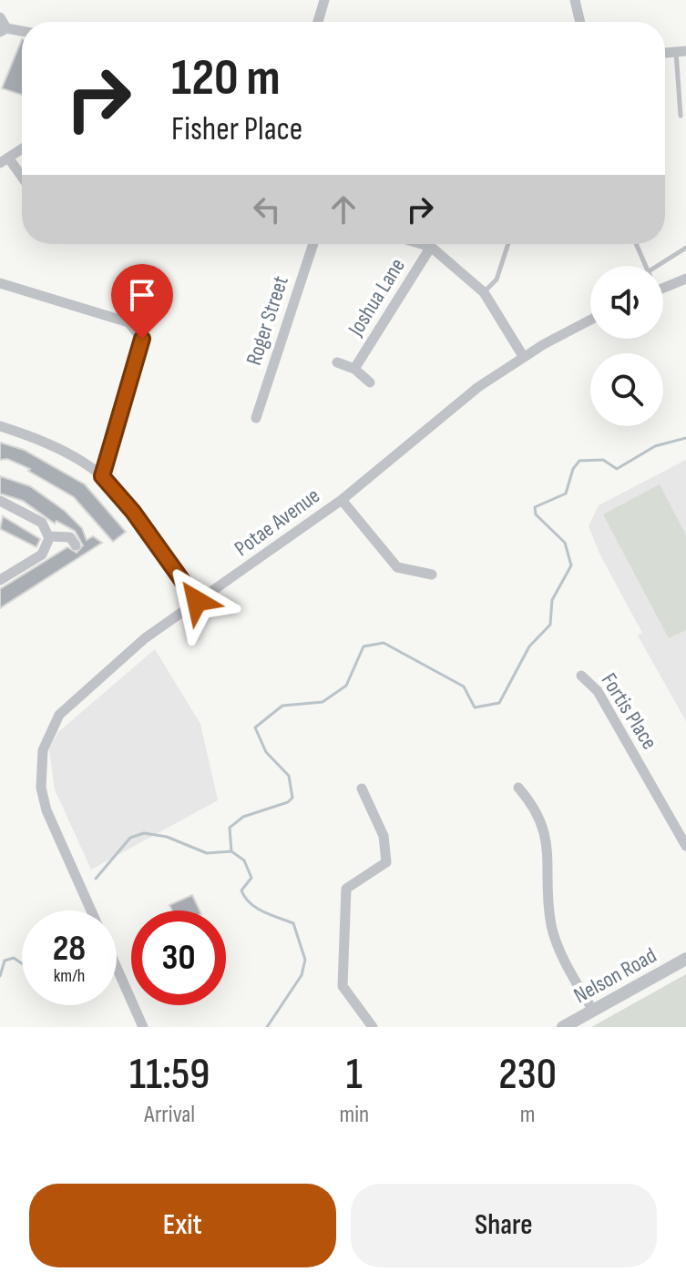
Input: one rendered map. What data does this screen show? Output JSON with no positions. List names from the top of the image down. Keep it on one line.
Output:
{"streets":{"street":["Joshua Lane","Roger Street","Potae Avenue","Fortis Place","Nelson Road"]},"page":{"turn":["120 m","Fisher Place"],"speed":"28 km/h","limit":"30","eta":["11:59","Arrival","1","min","230","m"],"buttons":["Exit","Share"]}}
